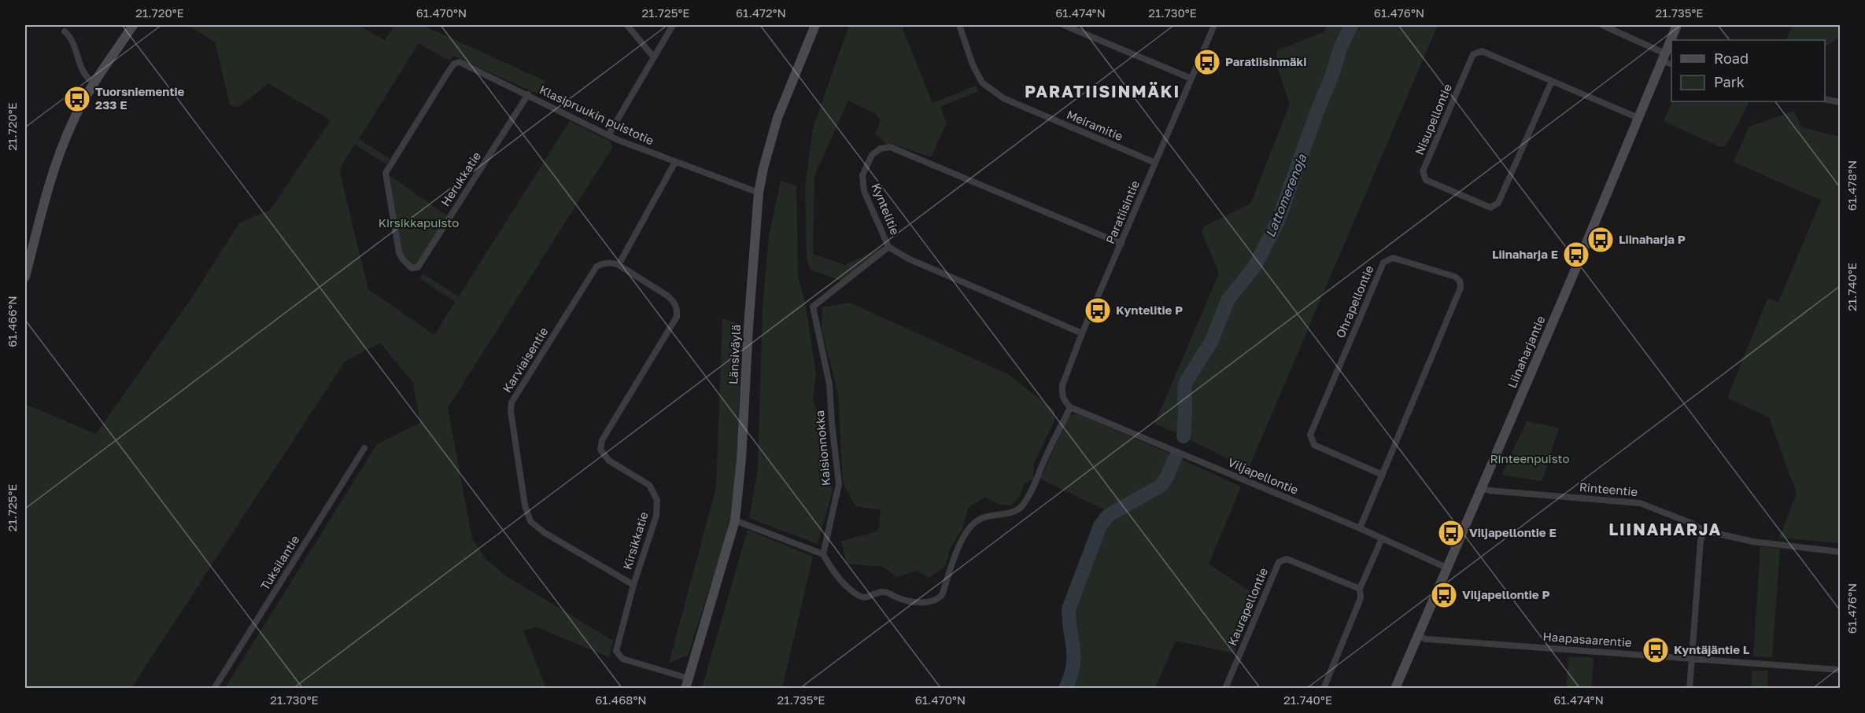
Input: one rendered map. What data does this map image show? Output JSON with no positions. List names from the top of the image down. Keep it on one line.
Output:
{"streets":{"main road":["Liinaharjantie","Länsiväylä"],"street":["Klasipruukin puistotie","Nisupellontie","Meiramitie","Herukkatie","Kyntelitie","Paratiisintie","Ohrapellontie","Karviaisentie","Kaisionnokka","Viljapellontie","Rinteentie","Kirsikkatie","Tuksilantie","Kaurapellontie","Haapasaarentie"]},"crossings":[["Klasipruukin puistotie","Herukkatie"],["Klasipruukin puistotie","Länsiväylä"],["Nisupellontie","Liinaharjantie"],["Meiramitie","Paratiisintie"],["Kyntelitie","Paratiisintie"],["Kyntelitie","Kaisionnokka"],["Paratiisintie","Viljapellontie"],["Ohrapellontie","Viljapellontie"],["Liinaharjantie","Viljapellontie"],["Liinaharjantie","Rinteentie"],["Liinaharjantie","Haapasaarentie"],["Länsiväylä","Kirsikkatie"],["Karviaisentie","Kirsikkatie"]],"districts":["PARATIISINMÄKI","LIINAHARJA"],"water":["Lattomerenoja"],"parks":["Kirsikkapuisto","Rinteenpuisto"],"places":{"bus stop":["Paratiisinmäki","Tuorsniementie 233 E","Liinaharja P","Liinaharja E","Kyntelitie P","Viljapellontie E","Viljapellontie P","Kyntäjäntie L"]},"legend":["Road","Park"],"coordinates":["21.720°E","61.470°N","21.725°E","61.472°N","61.474°N","21.730°E","61.476°N","21.735°E","61.478°N","21.740°E","61.466°N","61.468°N"]}
